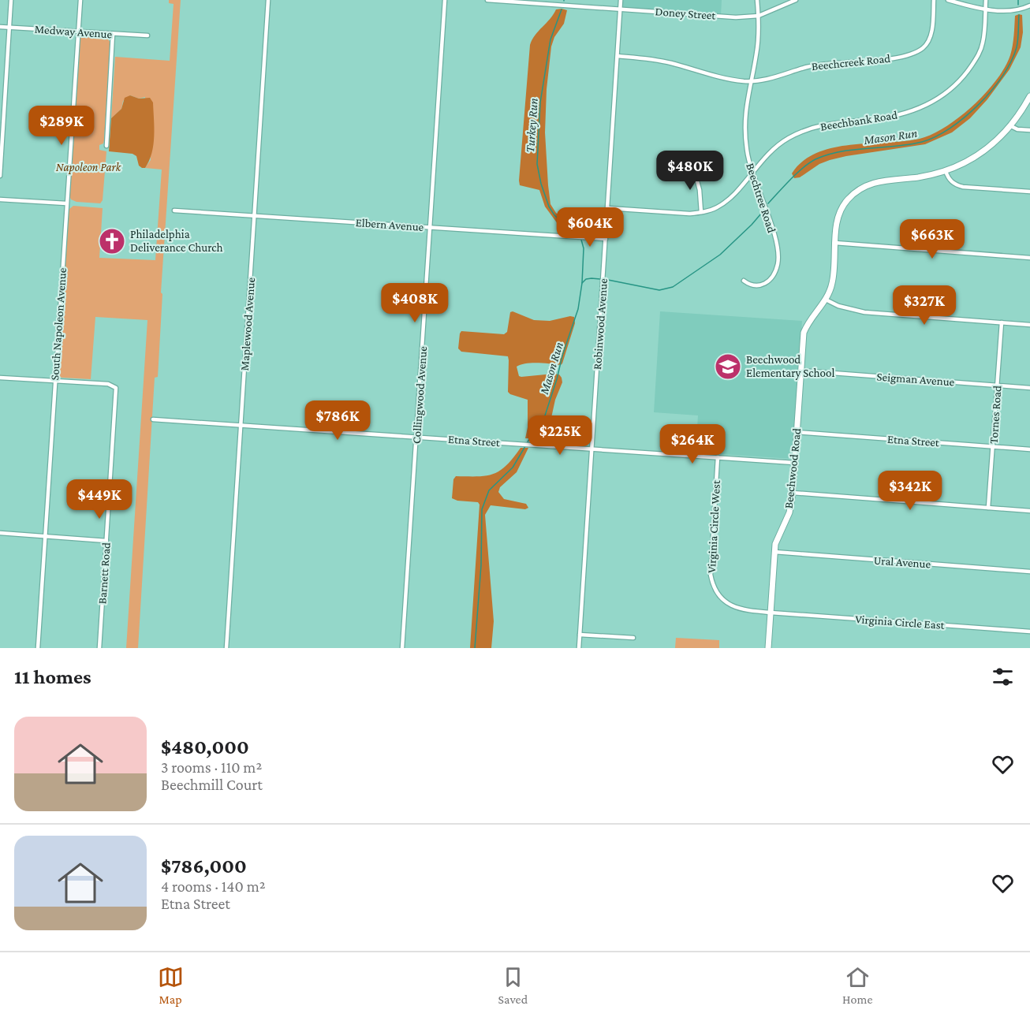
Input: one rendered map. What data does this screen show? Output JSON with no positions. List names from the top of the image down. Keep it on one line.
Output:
{"streets":{"street":["Doney Street","Medway Avenue","Beechcreek Road","Beechbank Road","Beechtree Road","Elbern Avenue","South Napoleon Avenue","Maplewood Avenue","Robinwood Avenue","Seigman Avenue","Collingwood Avenue","Tornes Road","Etna Street","Beechwood Road","Virginia Circle West","Ural Avenue","Barnett Road","Virginia Circle East"]},"crossings":[["Doney Street","Beechtree Road"],["Doney Street","Robinwood Avenue"],["Medway Avenue","South Napoleon Avenue"],["Beechcreek Road","Beechtree Road"],["Beechcreek Road","Robinwood Avenue"],["Beechbank Road","Beechtree Road"],["Beechbank Road","Robinwood Avenue"],["Elbern Avenue","Maplewood Avenue"],["Elbern Avenue","Robinwood Avenue"],["Elbern Avenue","Collingwood Avenue"],["South Napoleon Avenue","Barnett Road"],["Maplewood Avenue","Etna Street"],["Robinwood Avenue","Etna Street"],["Seigman Avenue","Tornes Road"],["Seigman Avenue","Beechwood Road"],["Collingwood Avenue","Etna Street"],["Tornes Road","Etna Street"],["Etna Street","Beechwood Road"],["Etna Street","Virginia Circle West"],["Beechwood Road","Virginia Circle West"],["Beechwood Road","Ural Avenue"],["Beechwood Road","Virginia Circle East"],["Virginia Circle West","Virginia Circle East"]],"water":["Turkey Run","Mason Run"],"parks":["Napoleon Park"],"places":{"church":["Philadelphia Deliverance Church"],"school or university":["Beechwood Elementary School"]},"page":{"price":["$289K","$480K","$604K","$663K","$408K","$327K","$786K","$225K","$264K","$342K","$449K"],"heading":"11 homes","list":[{"name":"$480,000","note":"3 rooms · 110 m² · Beechmill Court"},{"name":"$786,000","note":"4 rooms · 140 m² · Etna Street"}],"tabs":["Map","Saved","Home"]}}
